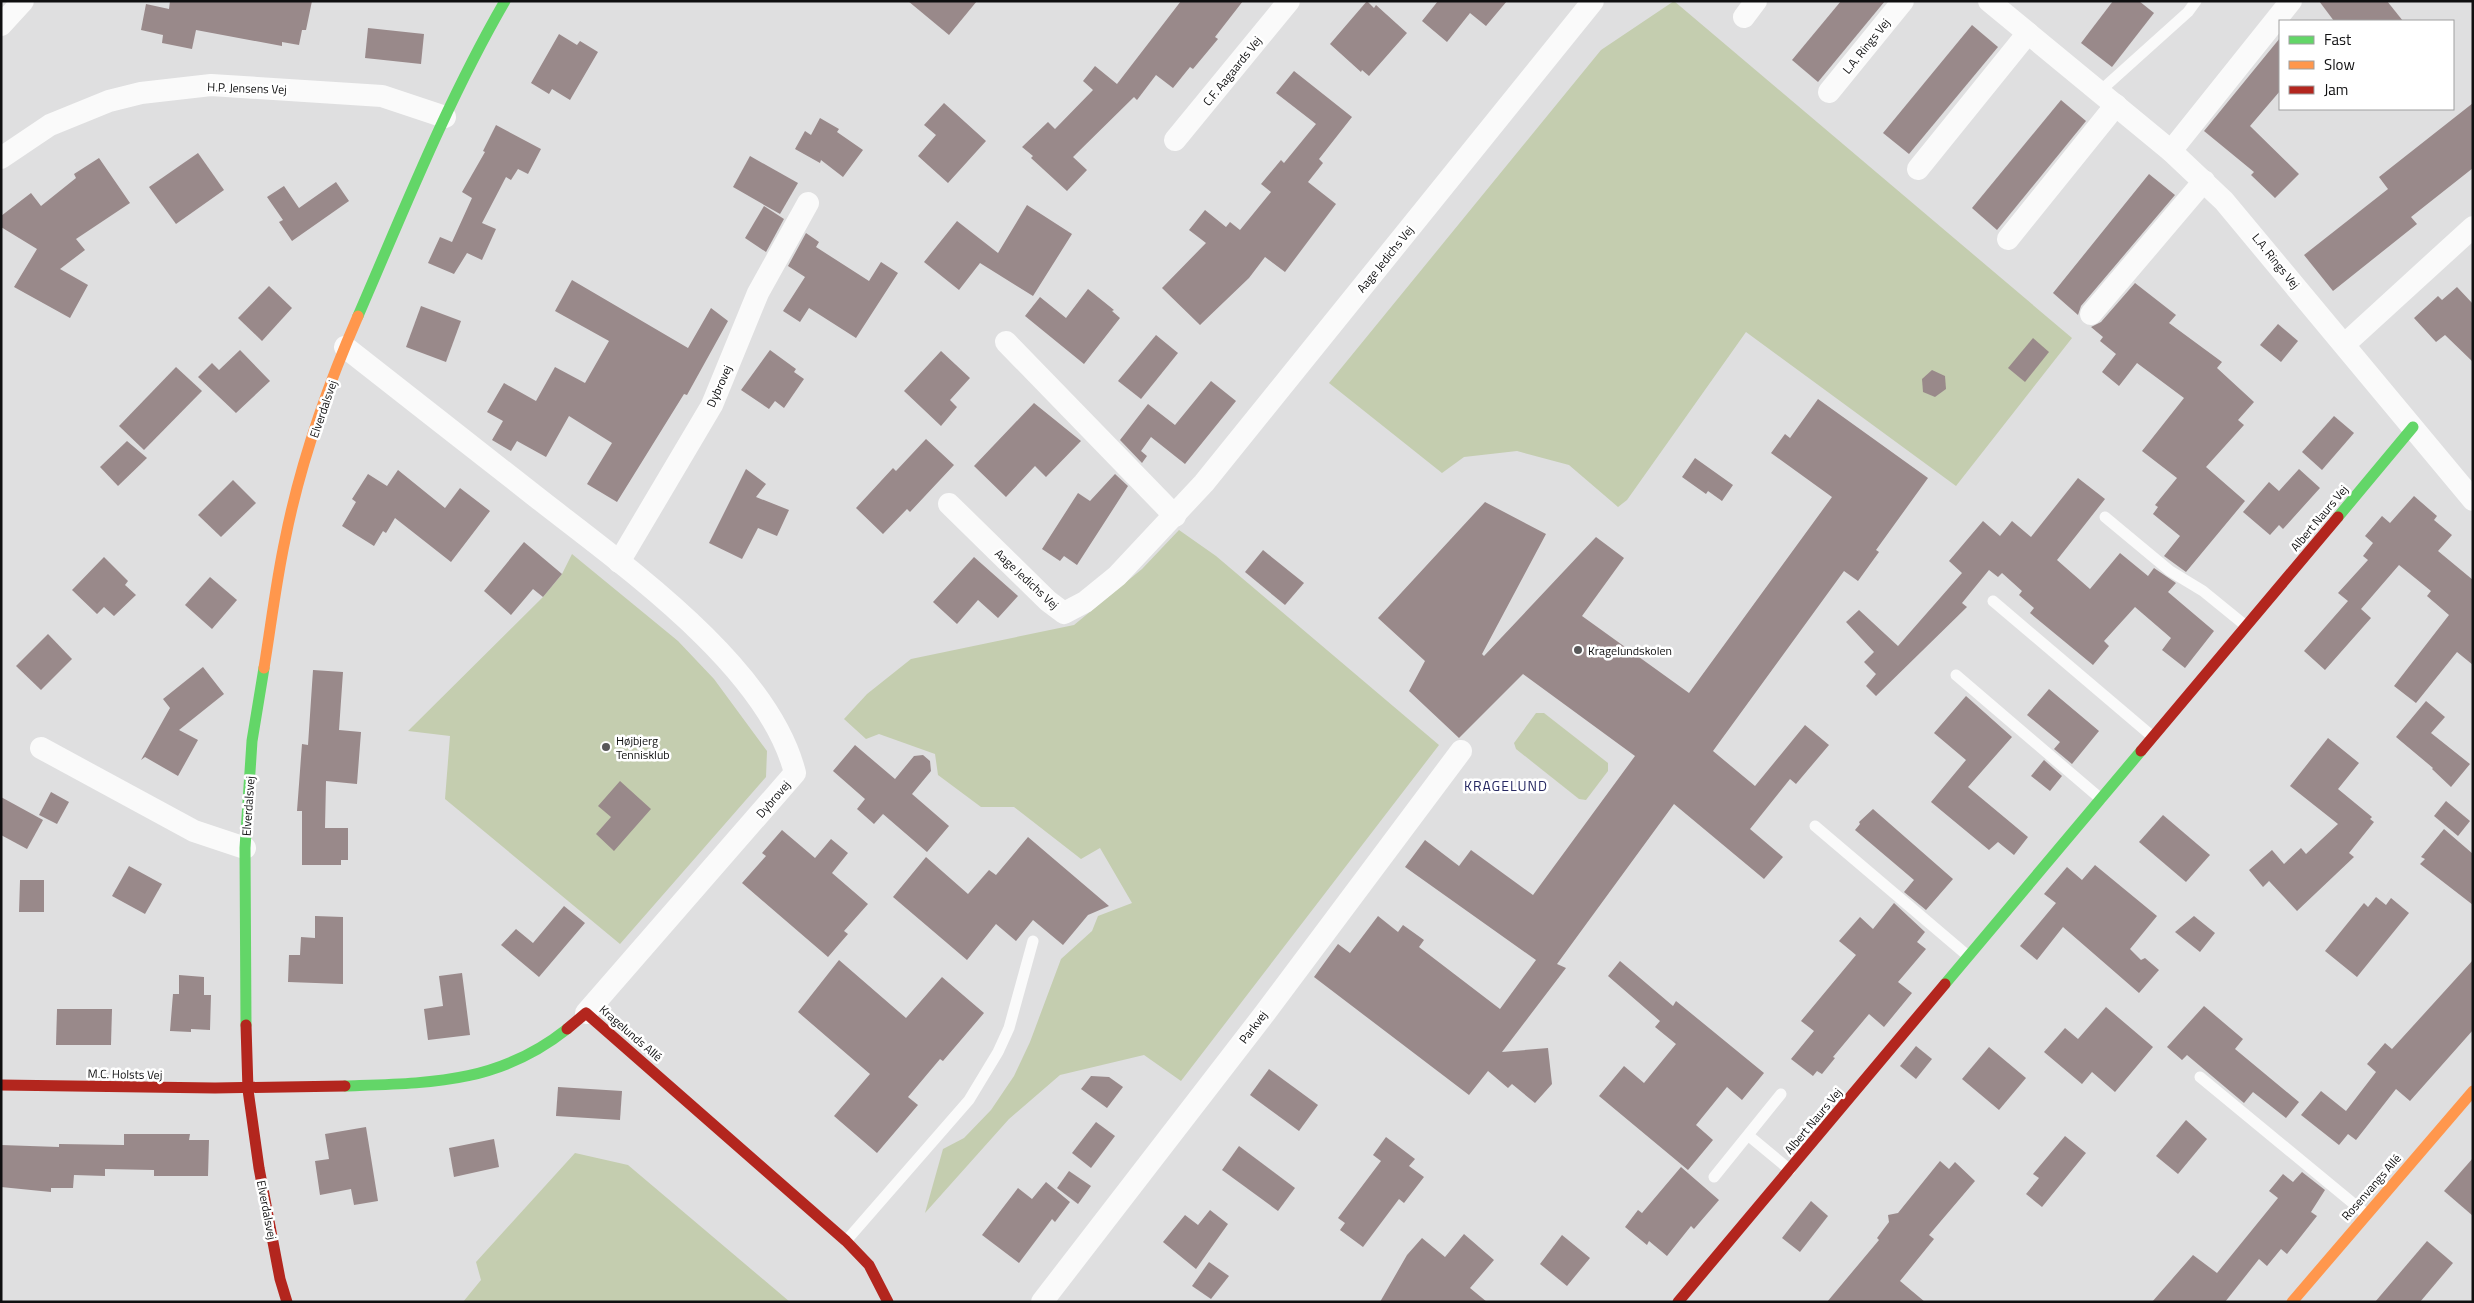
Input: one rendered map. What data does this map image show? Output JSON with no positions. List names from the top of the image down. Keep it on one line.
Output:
{"streets":{"street":["L.A. Rings Vej","C.F. Aagaards Vej","H.P. Jensens Vej","Aage Jedichs Vej","Dybrovej","Elverdalsvej","Albert Naurs Vej","Parkvej","Kragelunds Allé","M.C. Holsts Vej","Rosenvangs Allé"]},"crossings":[["L.A. Rings Vej","Albert Naurs Vej"],["H.P. Jensens Vej","Elverdalsvej"],["Dybrovej","Elverdalsvej"],["Dybrovej","Kragelunds Allé"],["Elverdalsvej","Kragelunds Allé"],["Elverdalsvej","M.C. Holsts Vej"],["Kragelunds Allé","M.C. Holsts Vej"]],"districts":["KRAGELUND"],"places":["Kragelundskolen","Højbjerg Tennisklub"],"legend":["Fast","Slow","Jam"]}
